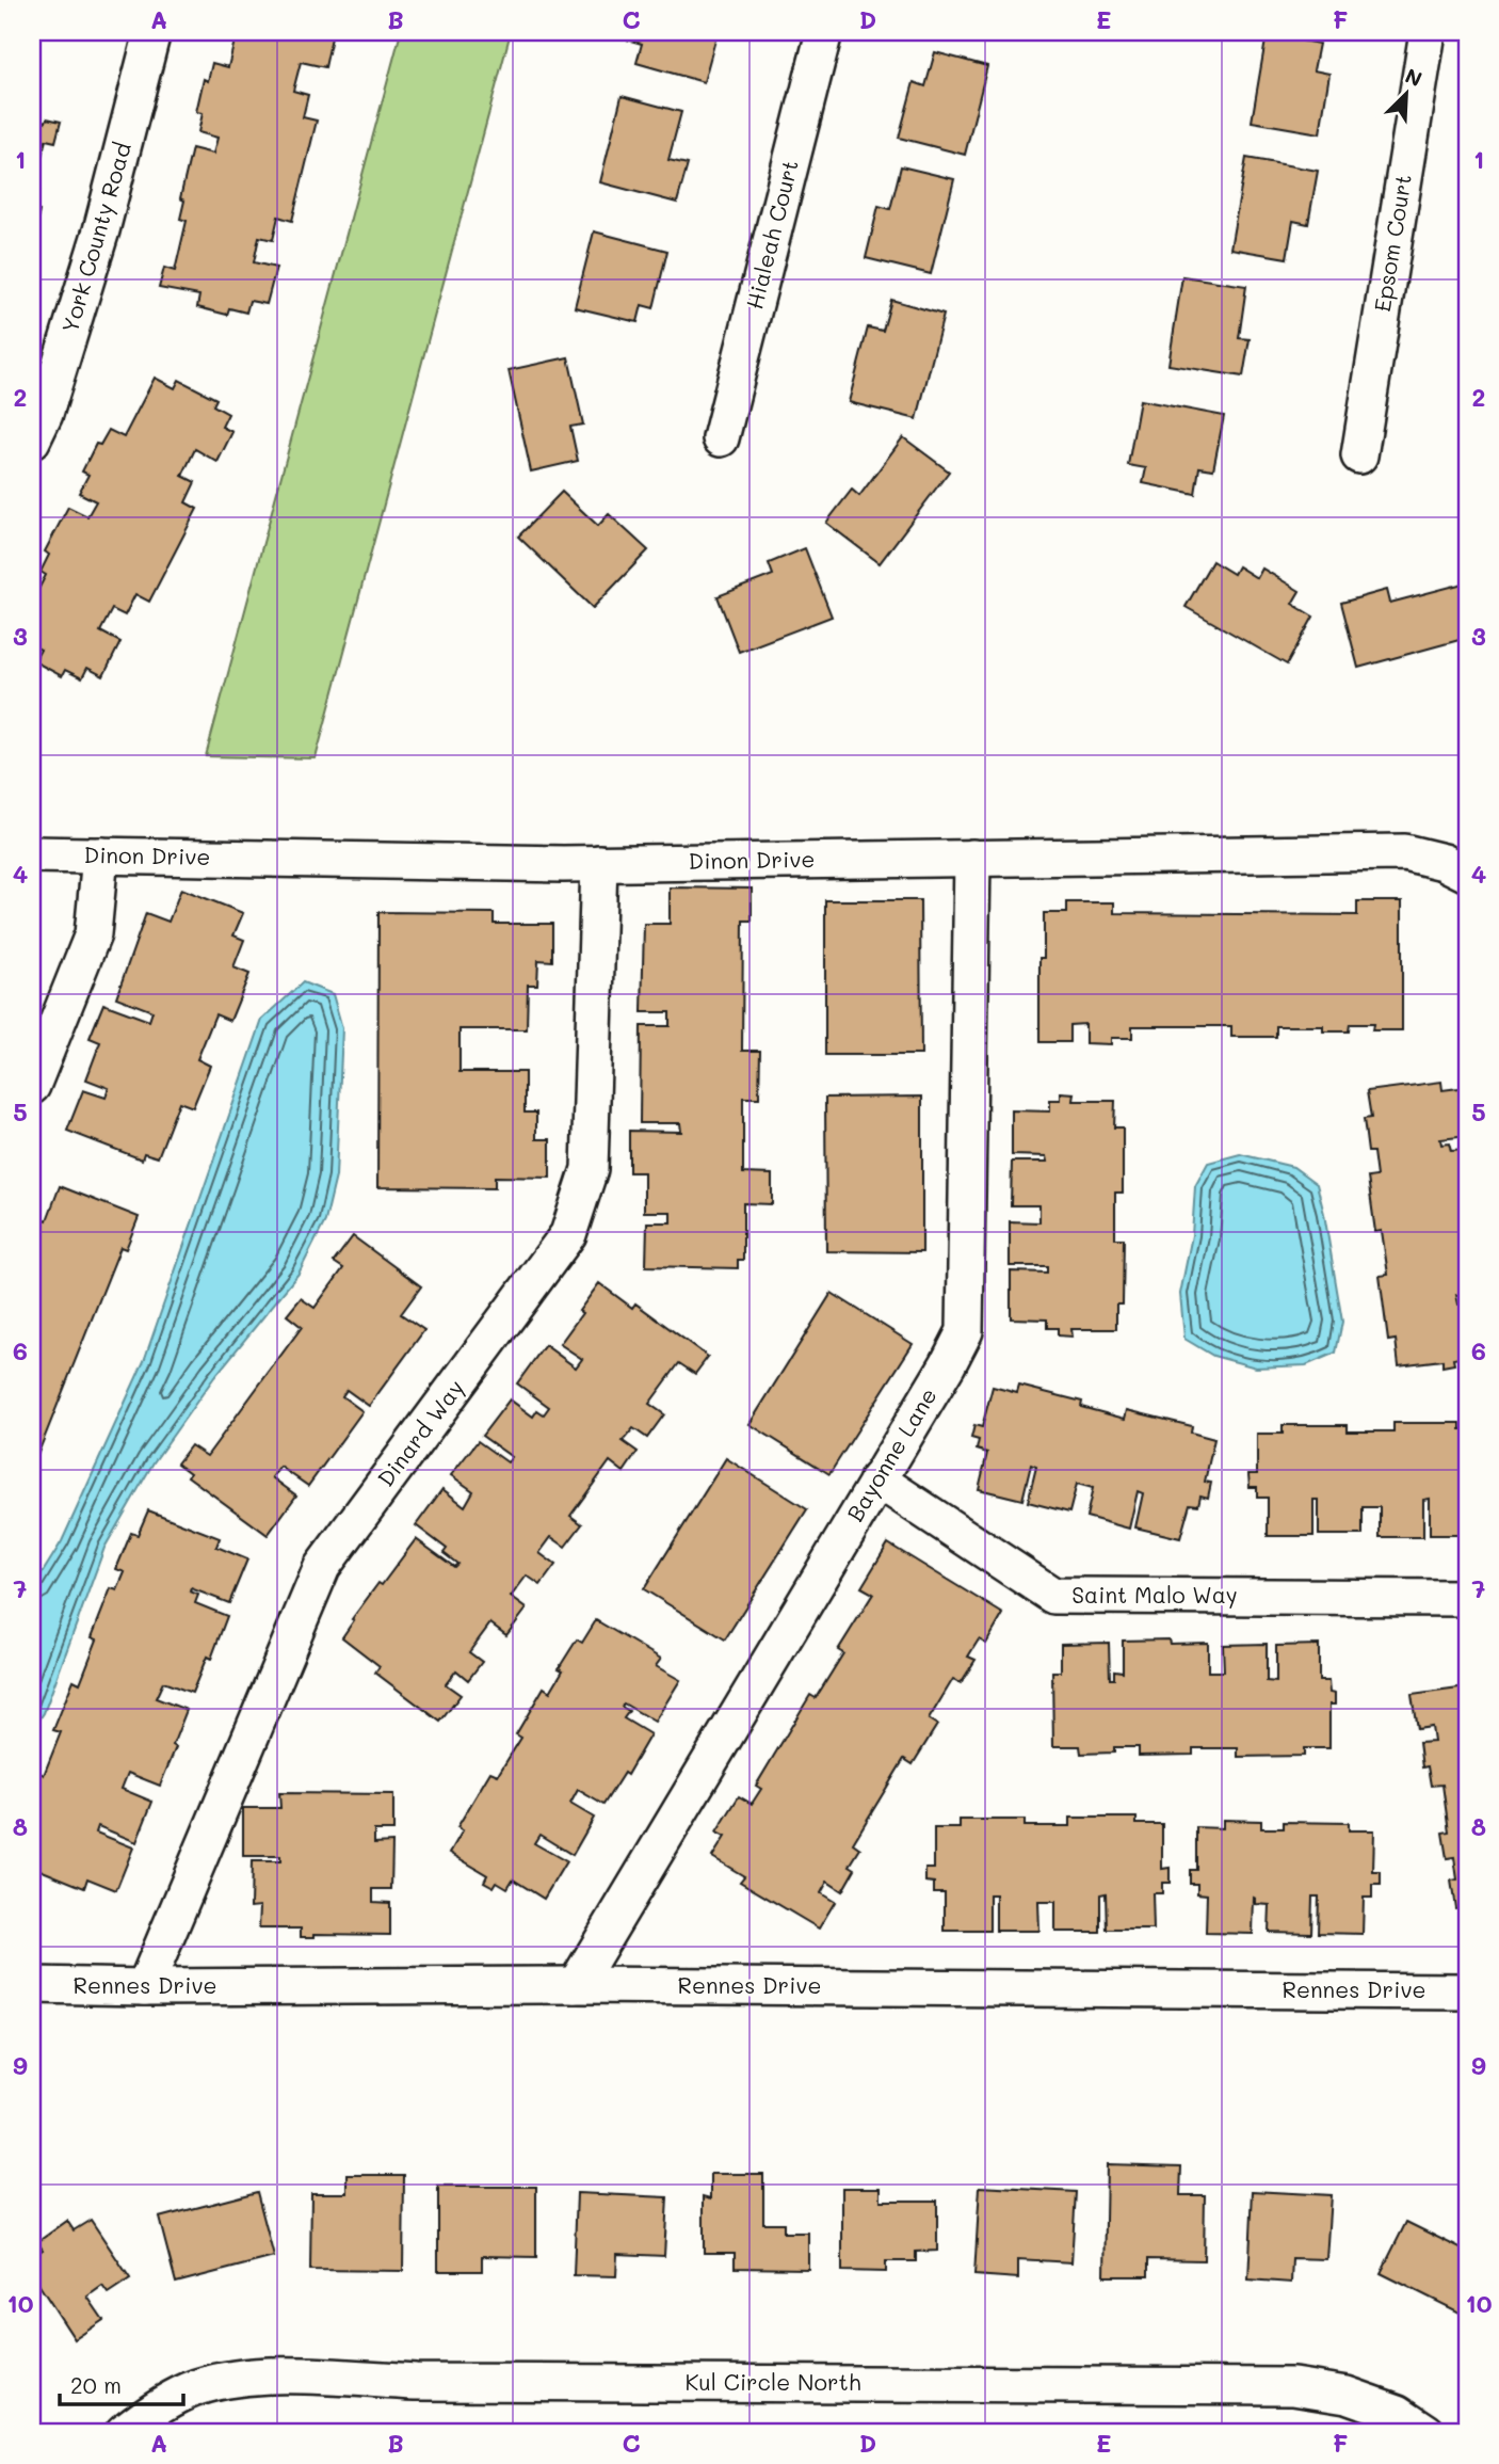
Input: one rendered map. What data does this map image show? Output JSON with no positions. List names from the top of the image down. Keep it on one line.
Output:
{"streets":{"street":["Hialeah Court","York County Road","Epsom Court","Dinon Drive","Dinard Way","Bayonne Lane","Saint Malo Way","Rennes Drive","Kul Circle North"]},"crossings":[["Dinon Drive","Dinard Way"],["Dinon Drive","Bayonne Lane"],["Dinard Way","Rennes Drive"],["Bayonne Lane","Saint Malo Way"],["Bayonne Lane","Rennes Drive"]],"scale_bar":"20 m","north":"top right","grid":{"columns":["A","B","C","D","E","F"],"rows":["1","2","3","4","5","6","7","8","9","10"]}}
